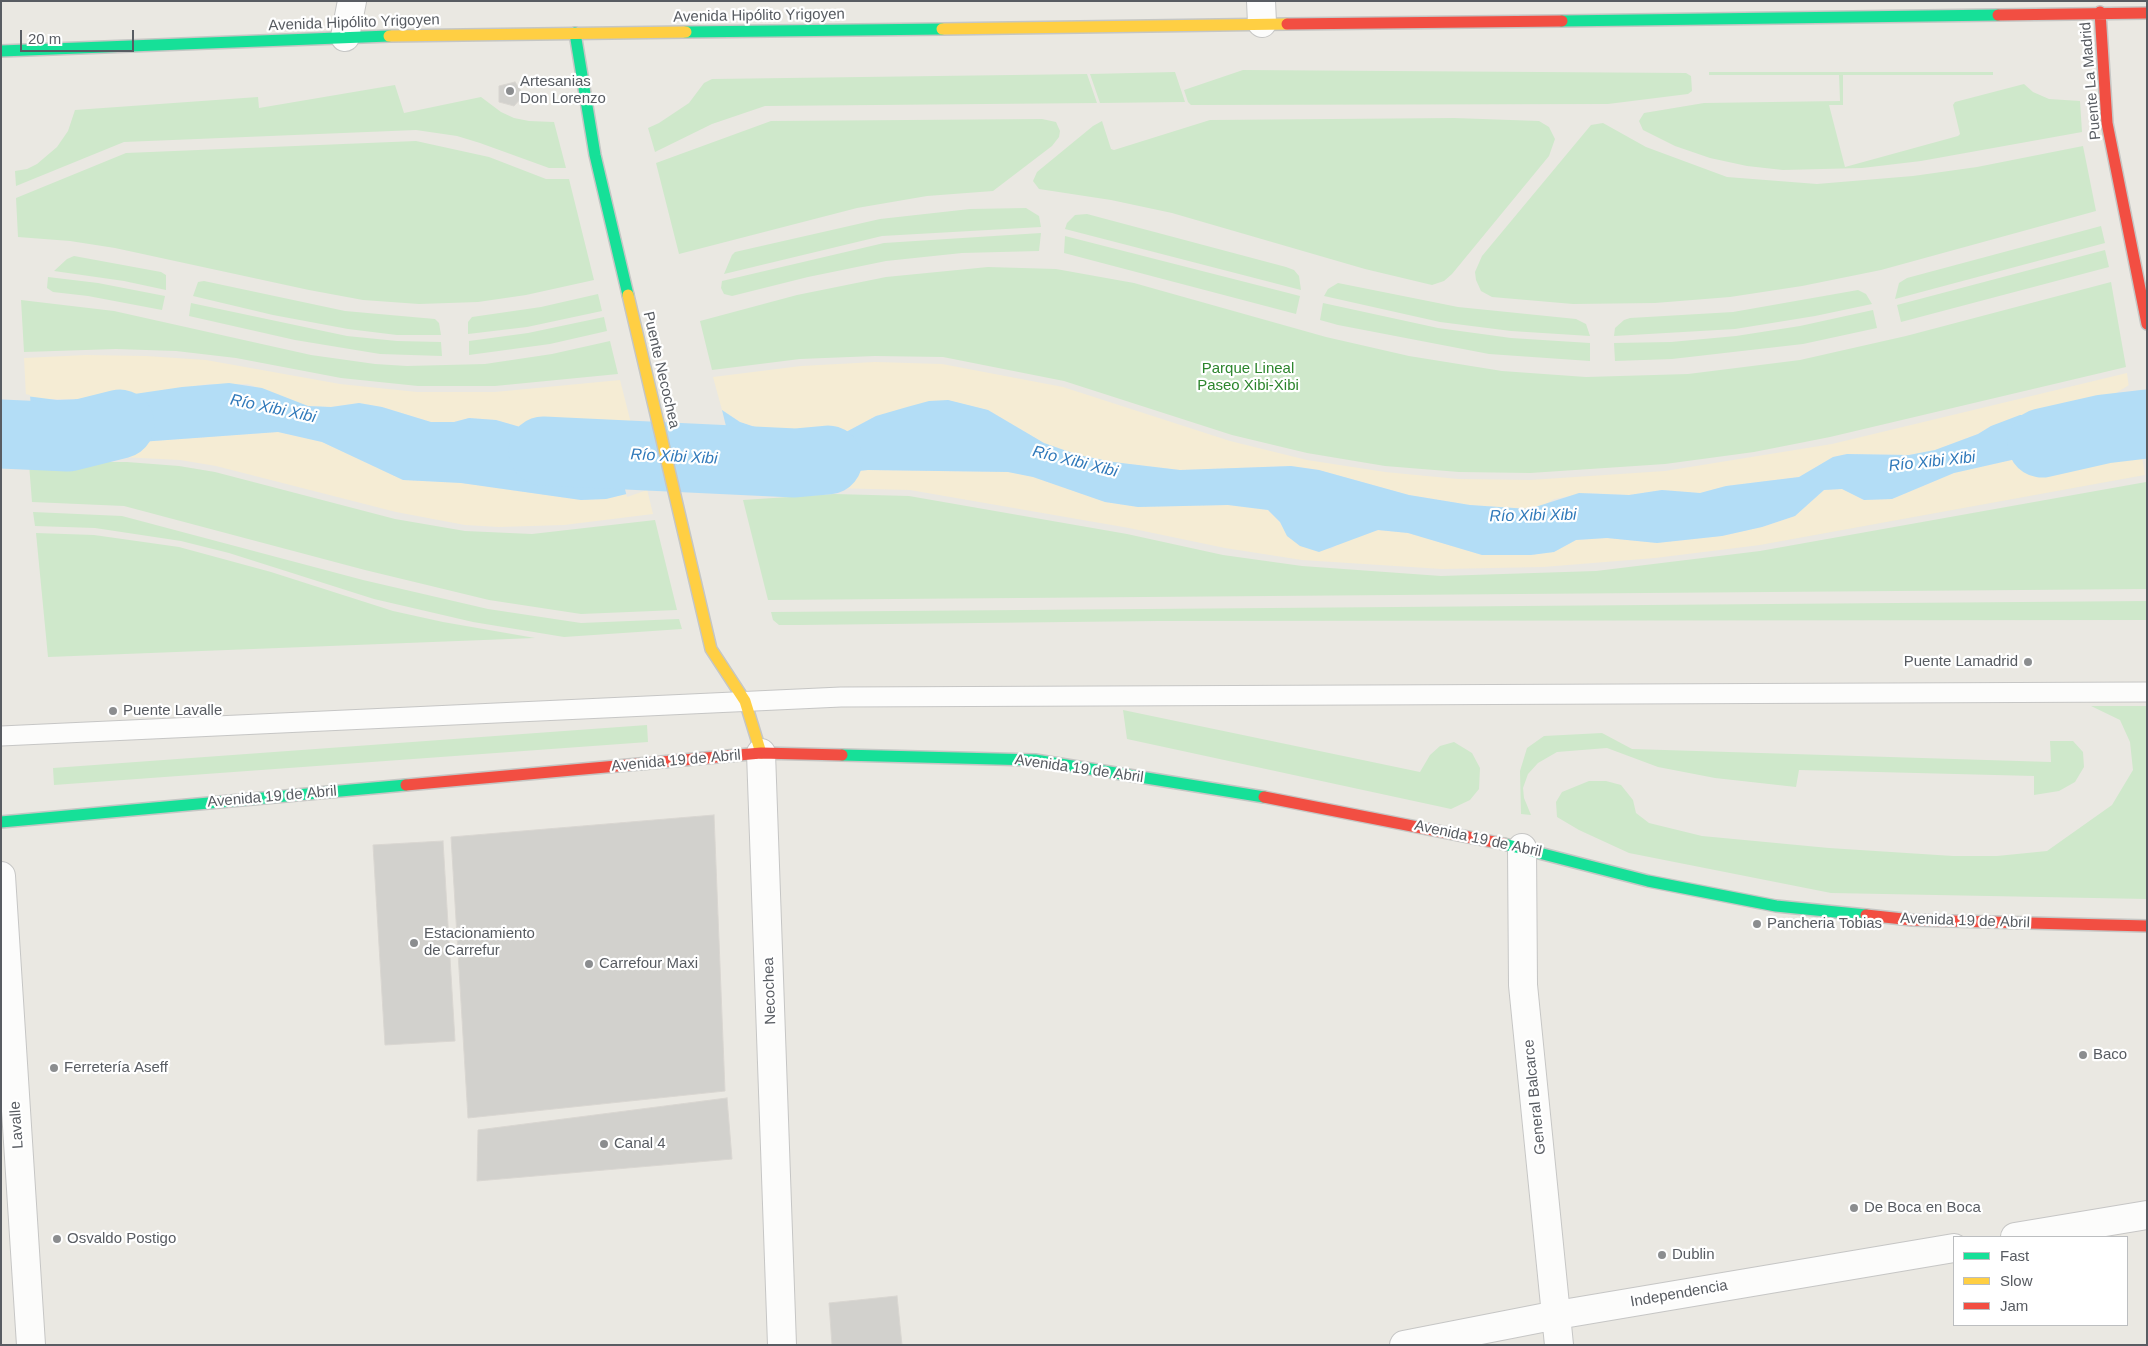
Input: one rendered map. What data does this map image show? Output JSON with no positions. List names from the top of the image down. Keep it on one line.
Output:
{"streets":{"main road":["Avenida Hipólito Yrigoyen","Puente La Madrid","Puente Necochea","Avenida 19 de Abril","Necochea"],"street":["General Balcarce","Lavalle","Independencia"]},"crossings":[["Avenida Hipólito Yrigoyen","Puente La Madrid"],["Avenida Hipólito Yrigoyen","Puente Necochea"],["Puente Necochea","Necochea"],["Avenida 19 de Abril","Necochea"],["Avenida 19 de Abril","General Balcarce"],["General Balcarce","Independencia"]],"water":["Río Xibi Xibi"],"parks":["Parque Lineal Paseo Xibi-Xibi"],"places":["Artesanias Don Lorenzo","Puente Lamadrid","Puente Lavalle","Pancheria Tobias","Estacionamiento de Carrefur","Carrefour Maxi","Baco","Ferretería Aseff","Canal 4","De Boca en Boca","Osvaldo Postigo","Dublin"],"legend":["Fast","Slow","Jam"],"scale_bar":"20 m"}
